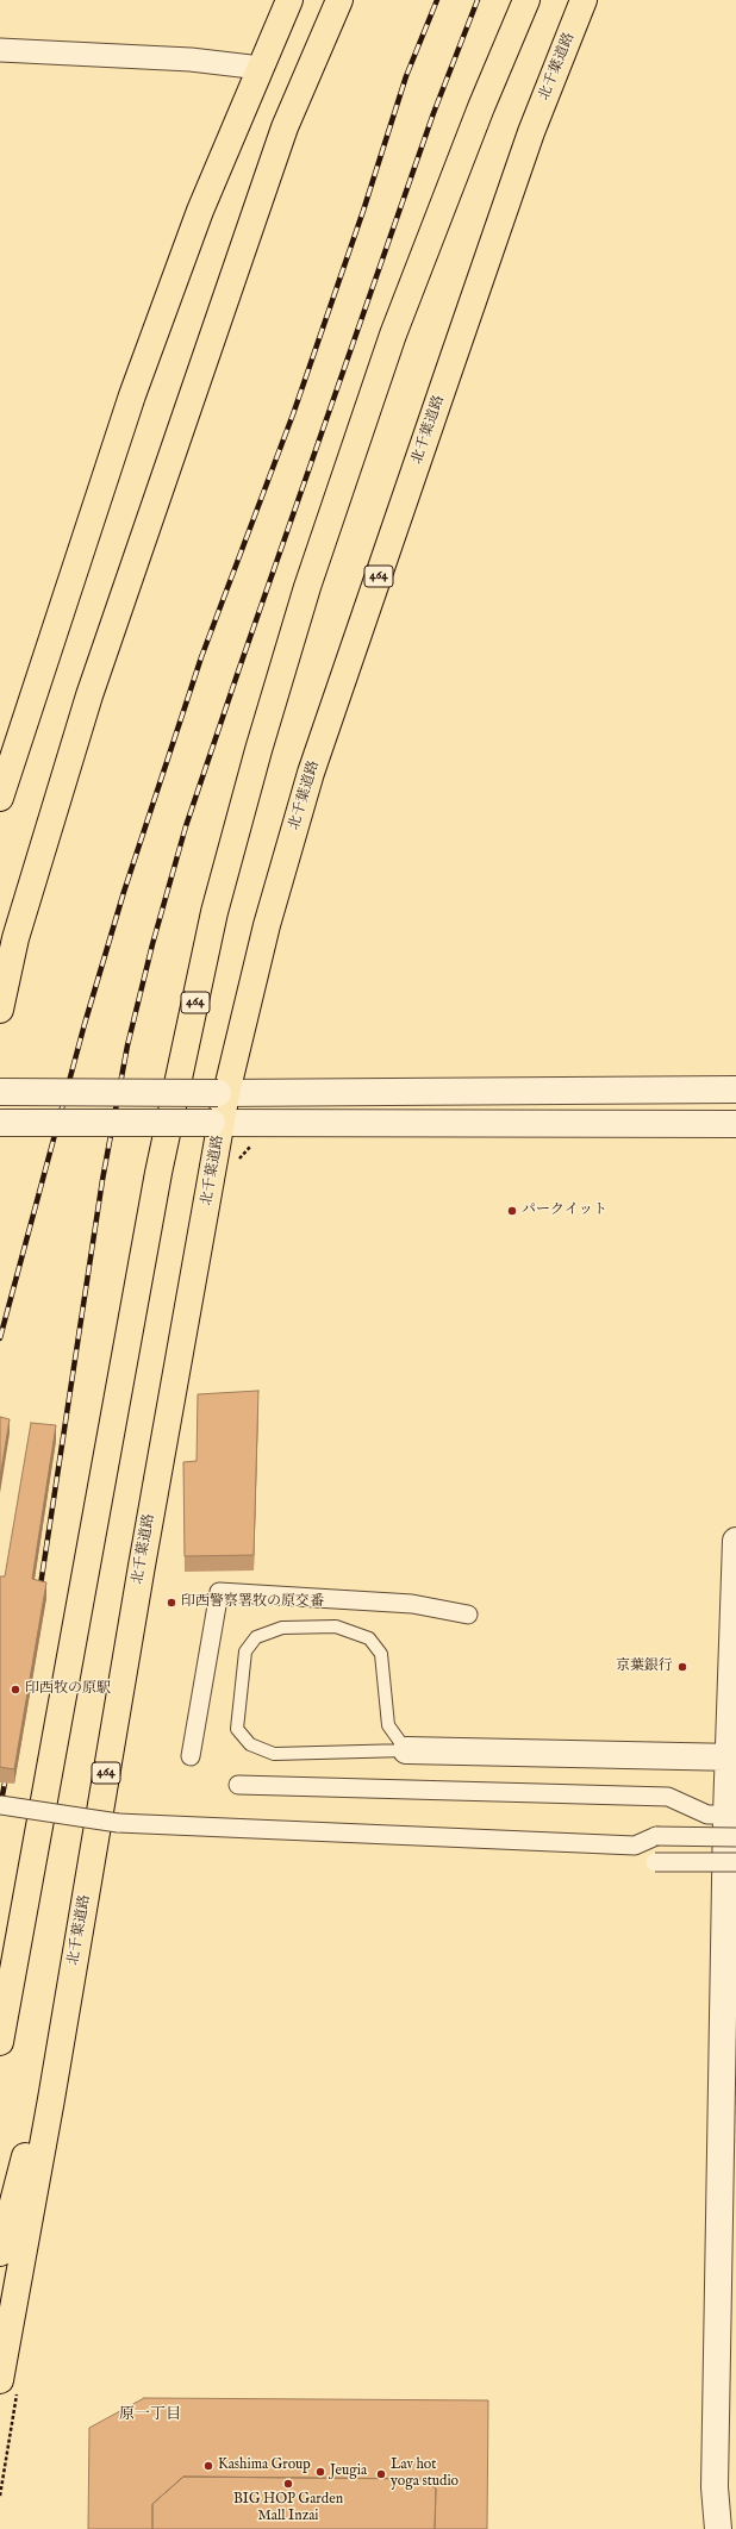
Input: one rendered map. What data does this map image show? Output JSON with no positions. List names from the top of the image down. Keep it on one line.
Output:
{"streets":{"highway":["北千葉道路","464"]},"districts":["原一丁目"],"places":["パークイット","印西警察署牧の原交番","京葉銀行","印西牧の原駅","Kashima Group","Jeugia","Lav hot yoga studio","BIG HOP Garden Mall Inzai"]}
